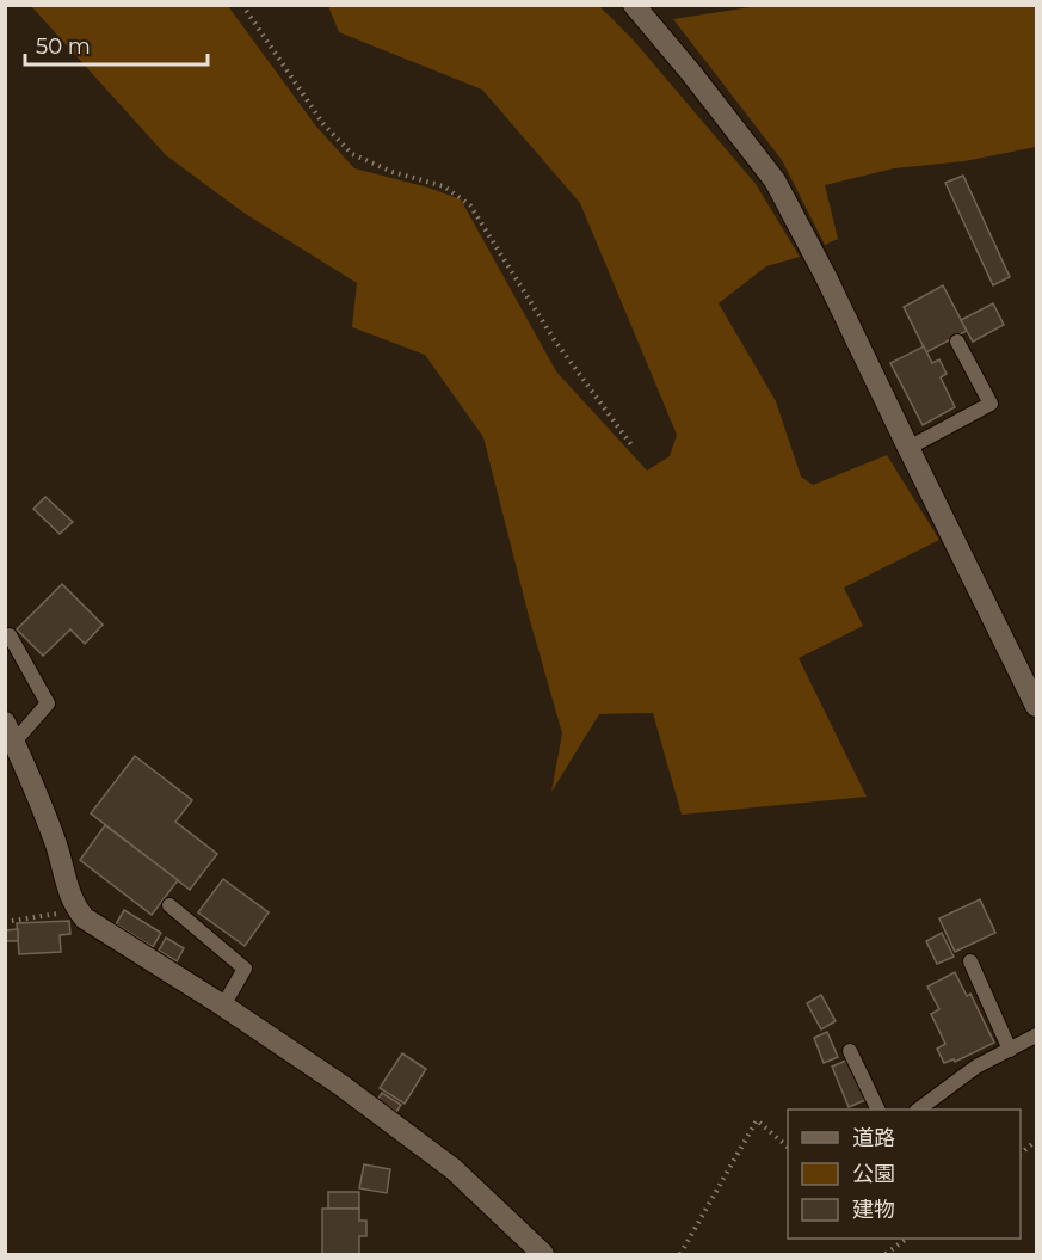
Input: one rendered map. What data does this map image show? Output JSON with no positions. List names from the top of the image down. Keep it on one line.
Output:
{"legend":["道路","公園","建物"],"scale_bar":"50 m"}
